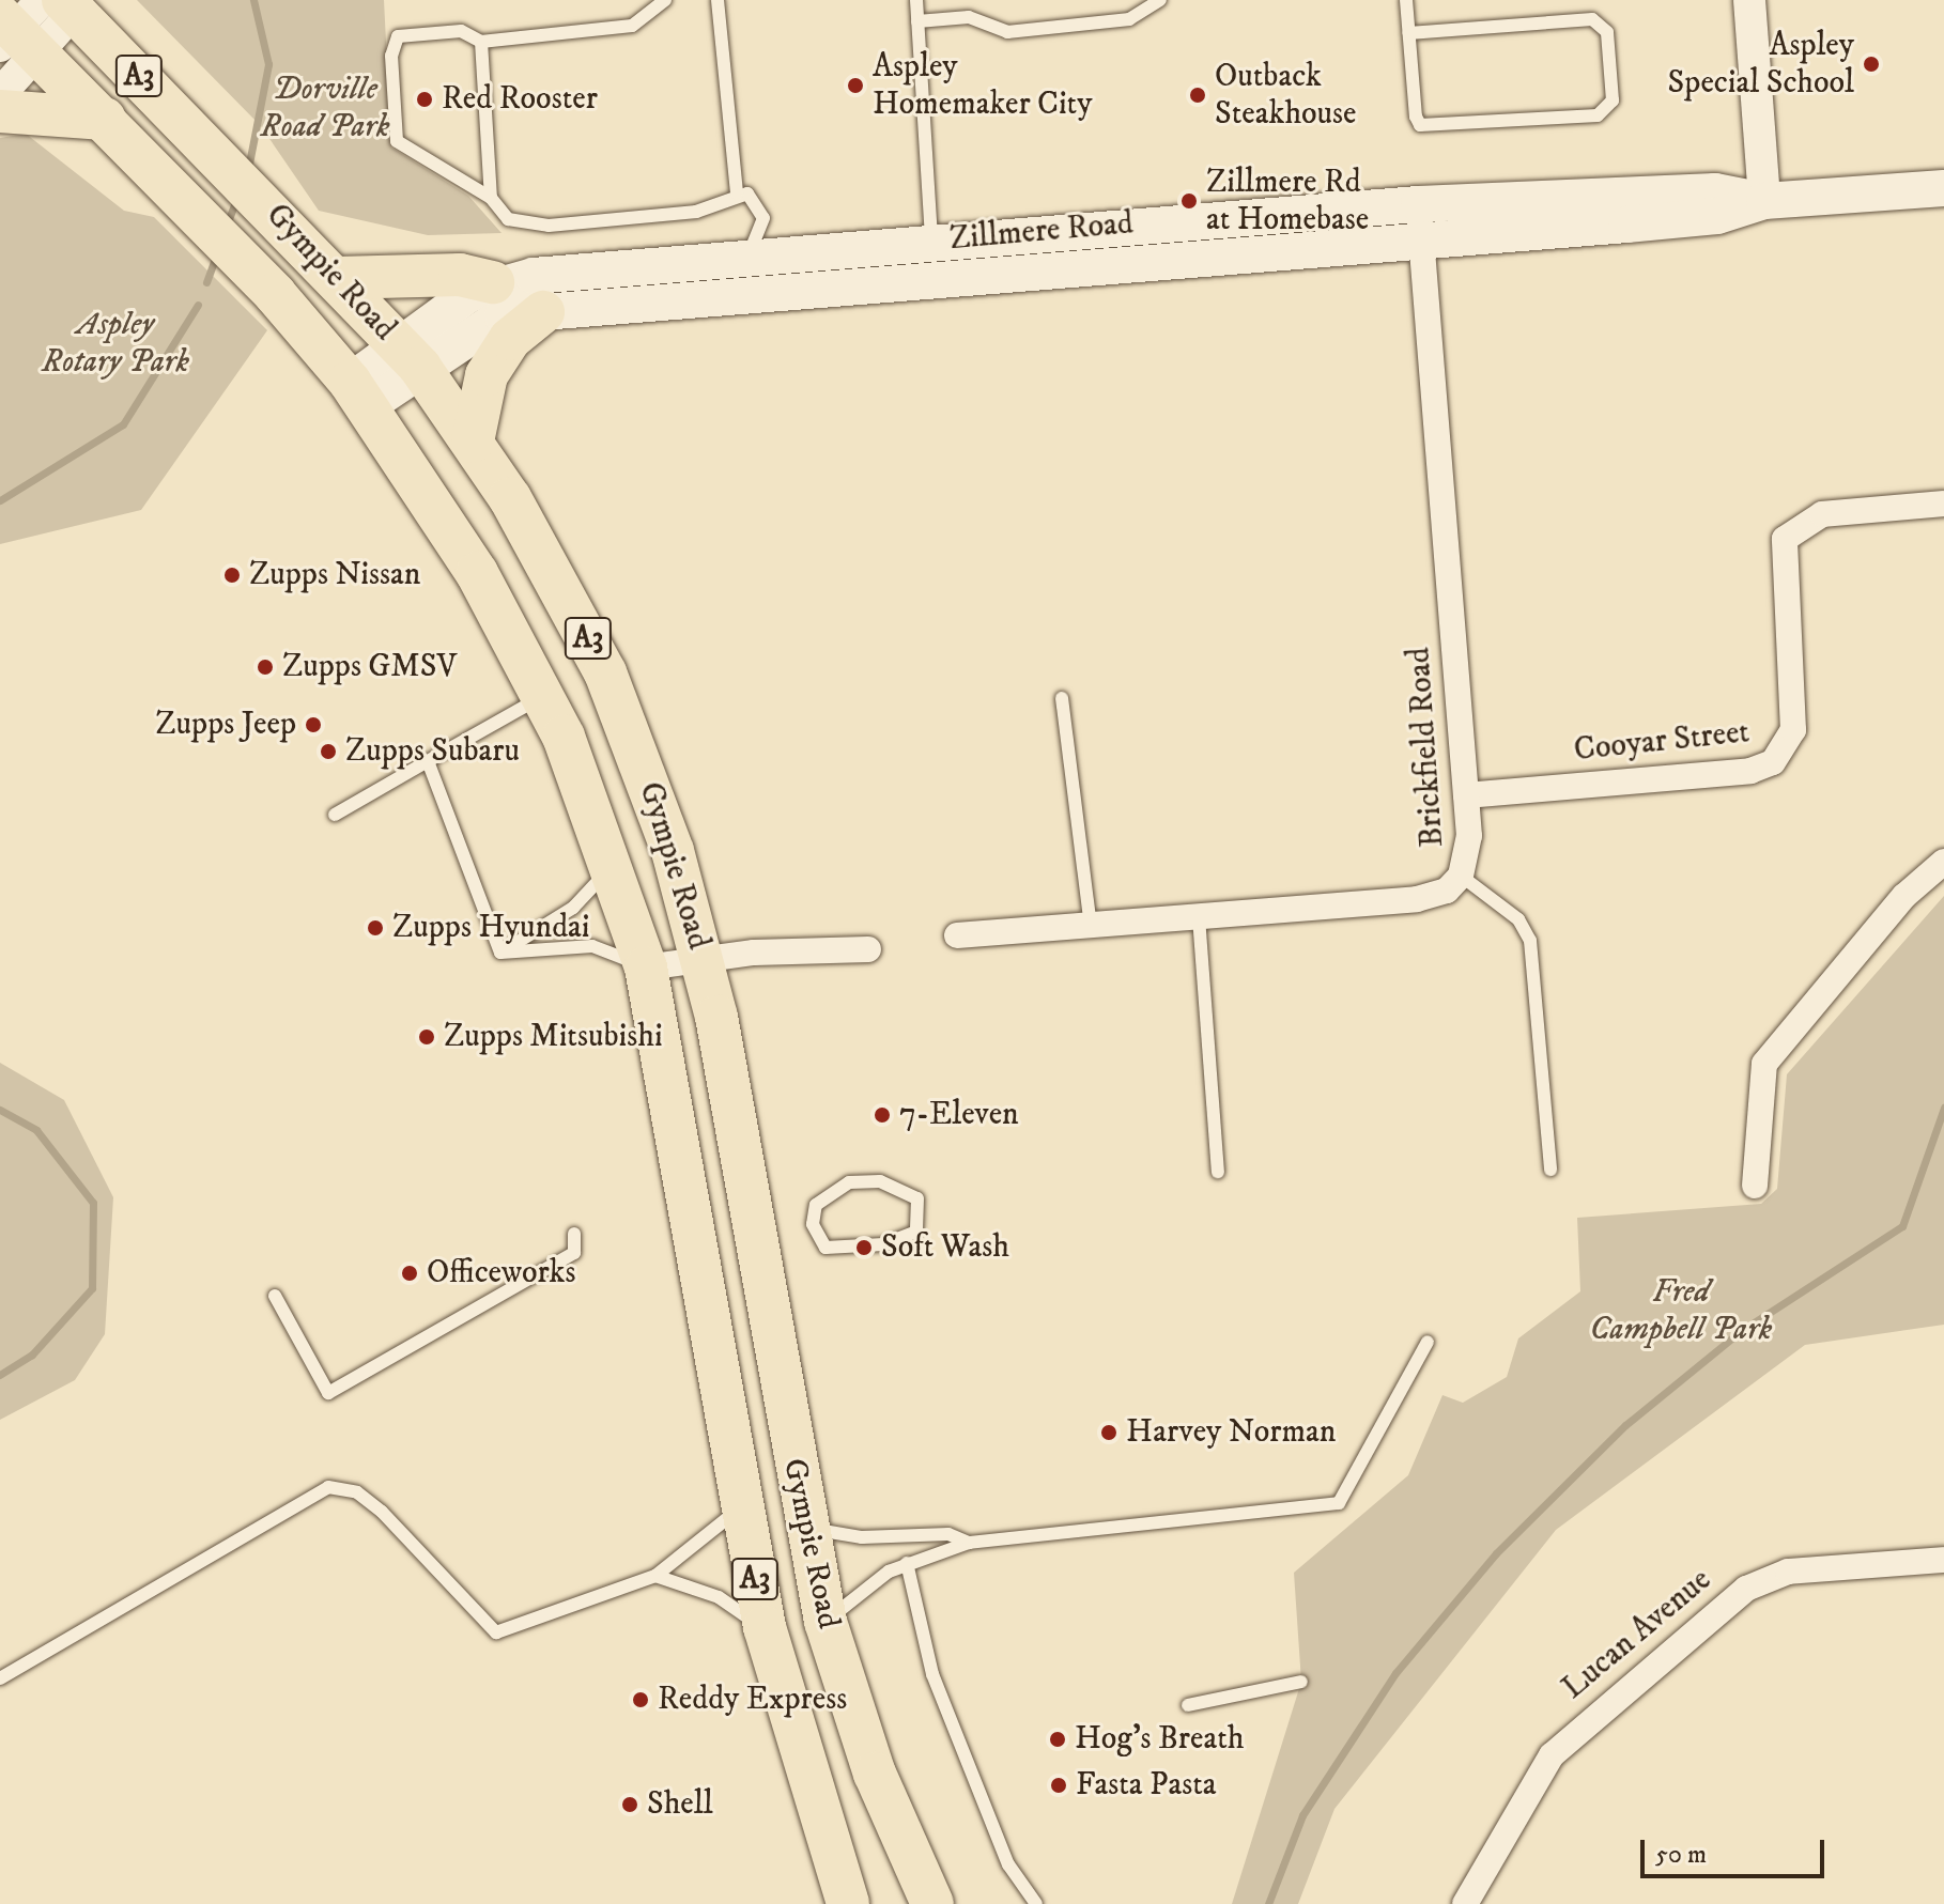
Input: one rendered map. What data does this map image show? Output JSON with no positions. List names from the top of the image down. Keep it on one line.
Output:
{"streets":{"highway":["A3","Gympie Road"],"main road":["Zillmere Road"],"street":["Cooyar Street","Brickfield Road","Lucan Avenue"]},"crossings":[["Zillmere Road","Gympie Road"],["Zillmere Road","Brickfield Road"],["Cooyar Street","Brickfield Road"]],"parks":["Dorville Road Park","Aspley Rotary Park","Fred Campbell Park"],"places":["Aspley Special School","Aspley Homemaker City","Outback Steakhouse","Red Rooster","Zillmere Rd at Homebase","Zupps Nissan","Zupps GMSV","Zupps Jeep","Zupps Subaru","Zupps Hyundai","Zupps Mitsubishi","7-Eleven","Soft Wash","Officeworks","Harvey Norman","Reddy Express","Hog's Breath","Fasta Pasta","Shell"],"scale_bar":"50 m"}
